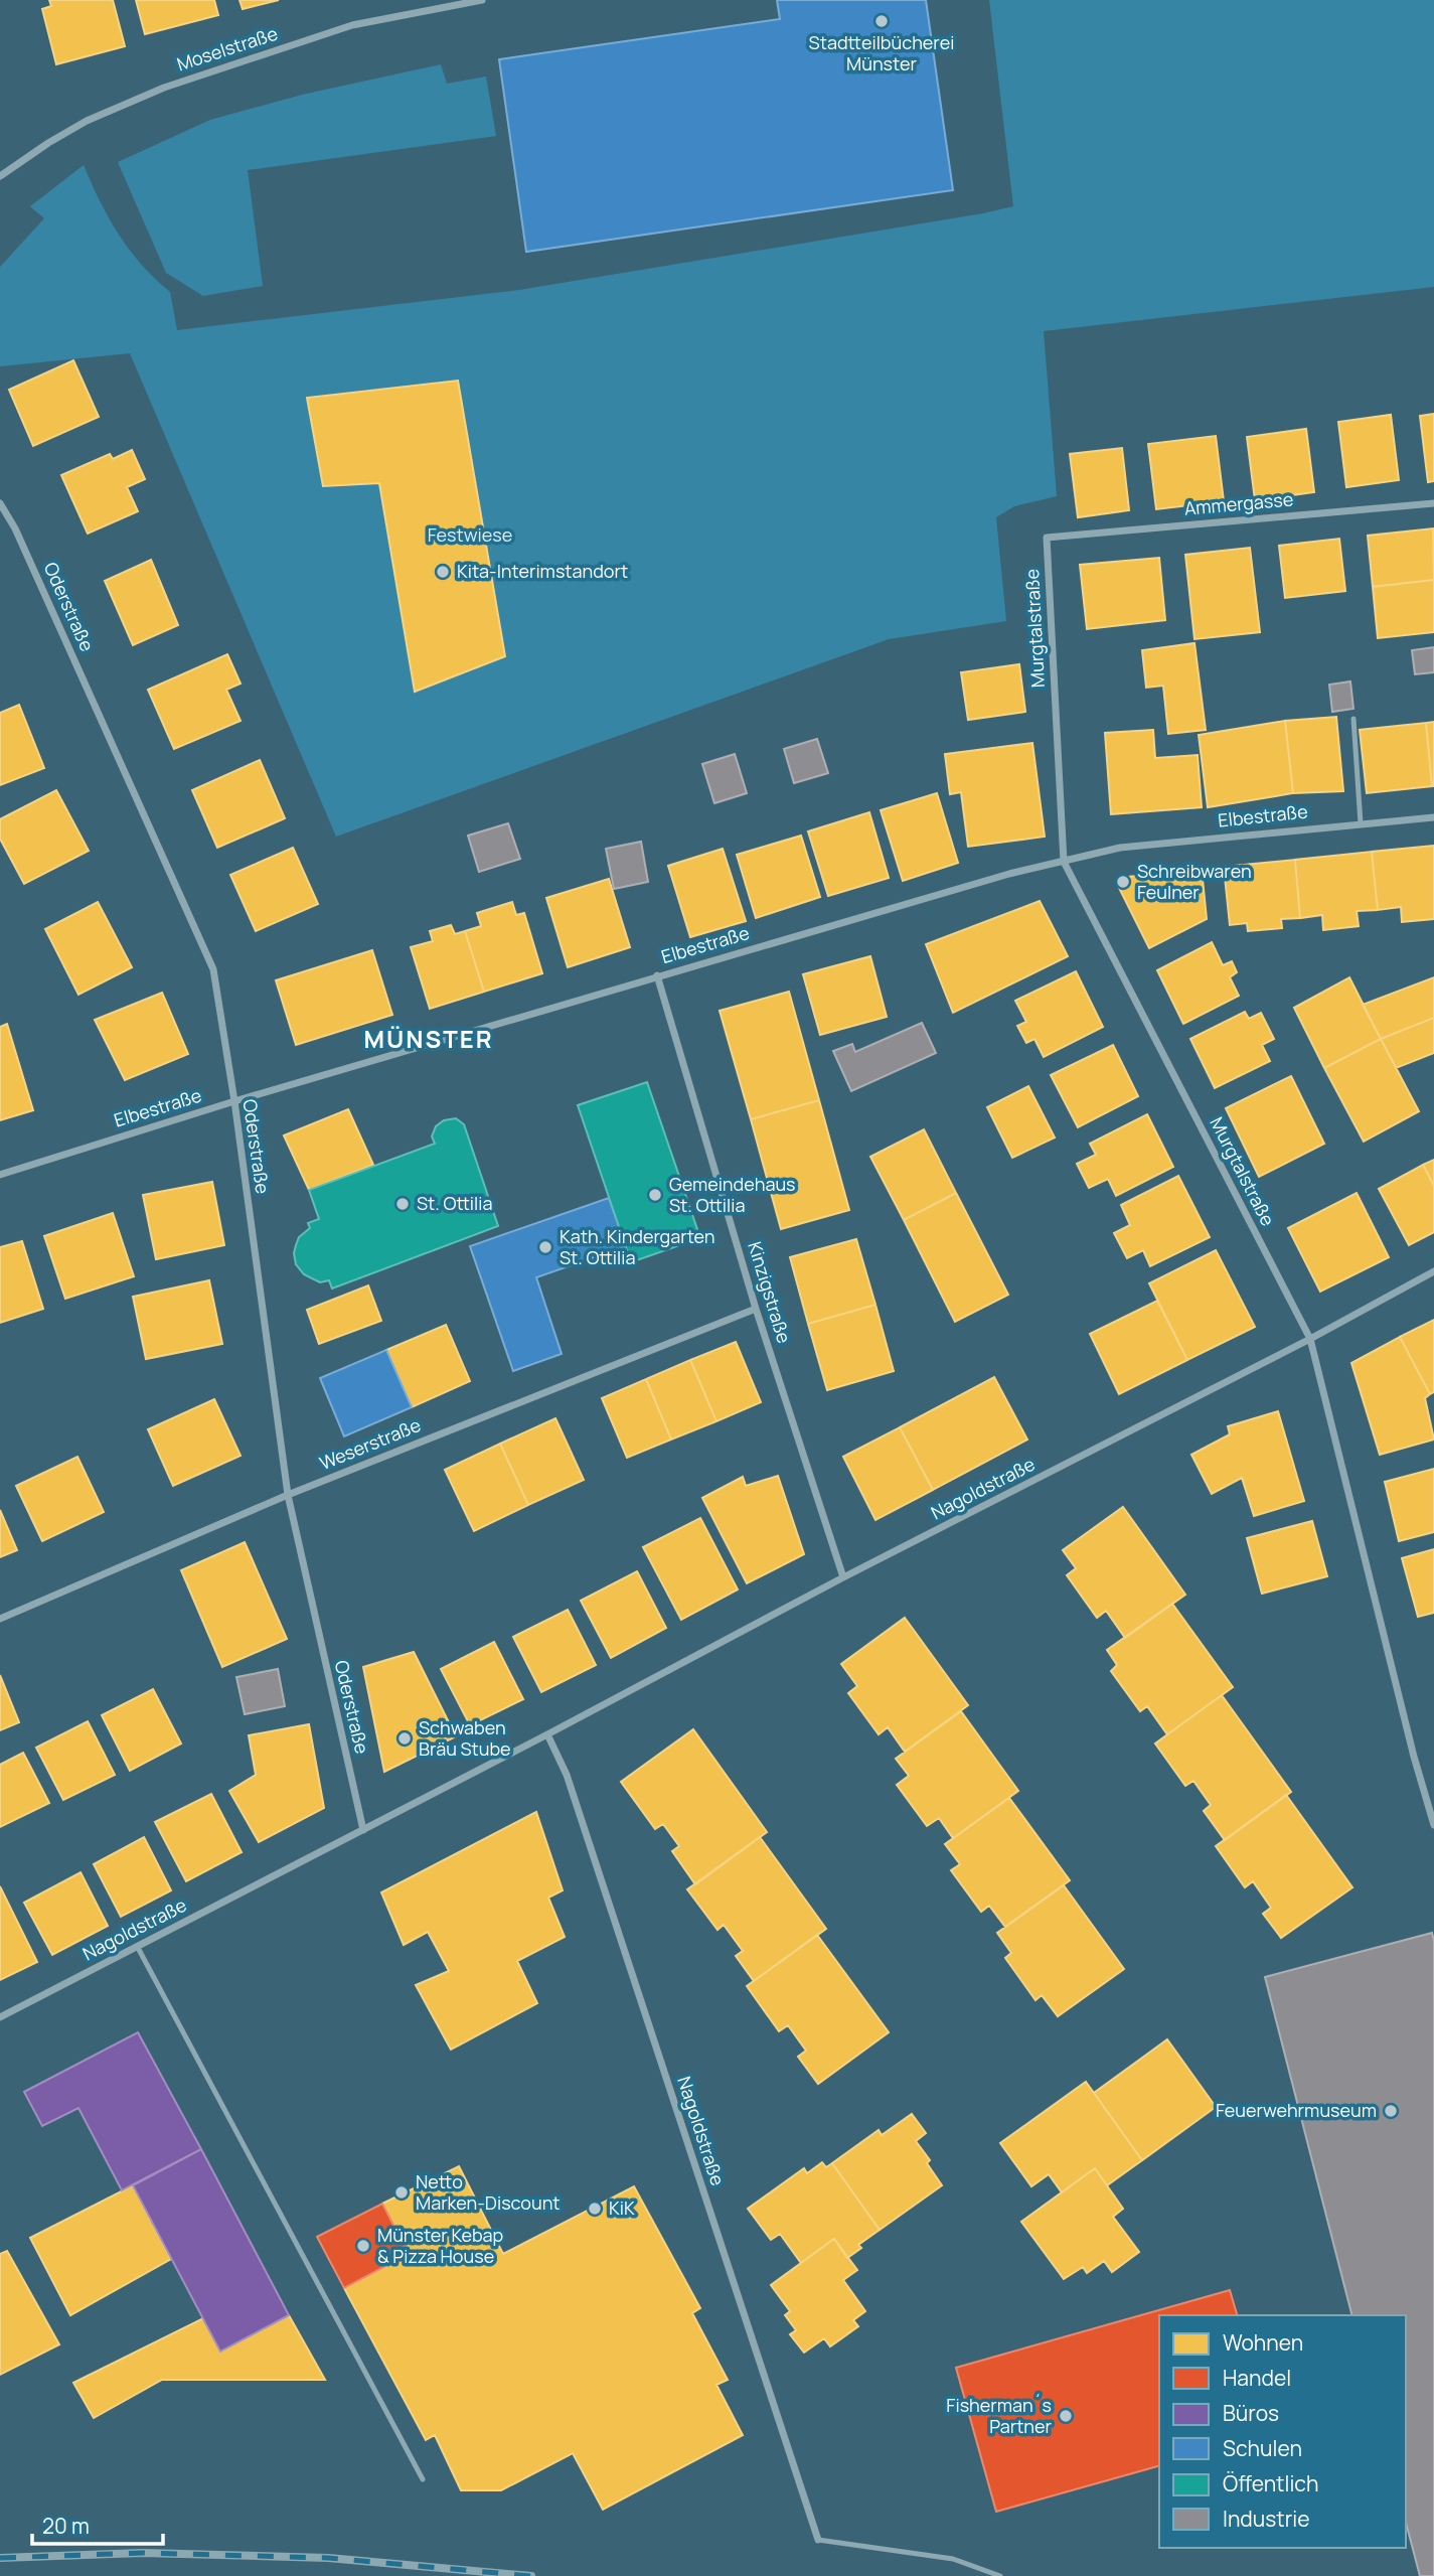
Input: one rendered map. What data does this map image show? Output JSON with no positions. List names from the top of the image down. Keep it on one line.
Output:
{"streets":{"street":["Moselstraße","Ammergasse","Oderstraße","Murgtalstraße","Elbestraße","Kinzigstraße","Weserstraße","Nagoldstraße"]},"crossings":[["Ammergasse","Murgtalstraße"],["Oderstraße","Elbestraße"],["Oderstraße","Weserstraße"],["Oderstraße","Nagoldstraße"],["Murgtalstraße","Elbestraße"],["Murgtalstraße","Nagoldstraße"],["Elbestraße","Kinzigstraße"],["Kinzigstraße","Weserstraße"],["Kinzigstraße","Nagoldstraße"]],"districts":["MÜNSTER"],"parks":["Festwiese"],"places":["Stadtteilbücherei Münster","Kita-Interimstandort","Schreibwaren Feulner","Gemeindehaus St. Ottilia","St. Ottilia","Kath. Kindergarten St. Ottilia","Schwaben Bräu Stube","Feuerwehrmuseum","Netto Marken-Discount","KiK","Münster Kebap & Pizza House","Fisherman´s Partner"],"legend":["Wohnen","Handel","Büros","Schulen","Öffentlich","Industrie"],"scale_bar":"20 m"}
